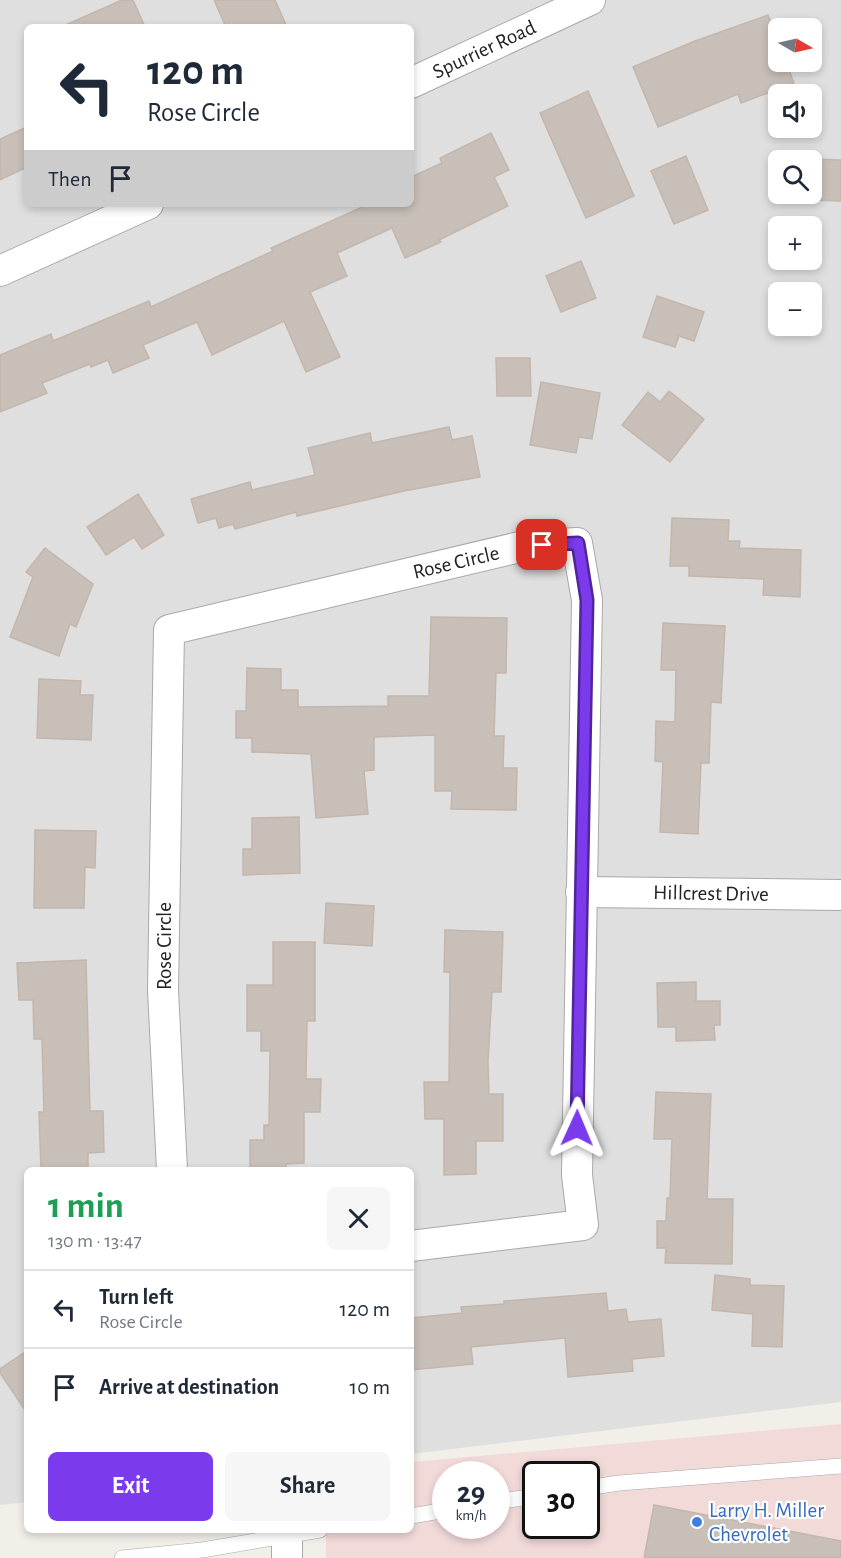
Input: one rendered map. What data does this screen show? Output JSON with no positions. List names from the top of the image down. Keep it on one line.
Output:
{"streets":{"street":["Spurrier Road","Rose Circle","Hillcrest Drive"]},"crossings":[["Rose Circle","Hillcrest Drive"]],"places":["Larry H. Miller Chevrolet"],"north":"right","page":{"map_buttons":["+","−"],"turn":["120 m","Rose Circle"],"then":"Then","heading":["1 min","130 m · 13:47"],"list":[{"name":"Turn left","note":"Rose Circle","value":"120 m"},{"name":"Arrive at destination","value":"10 m"}],"buttons":["Exit","Share"],"speed":"29 km/h","limit":"30"}}
